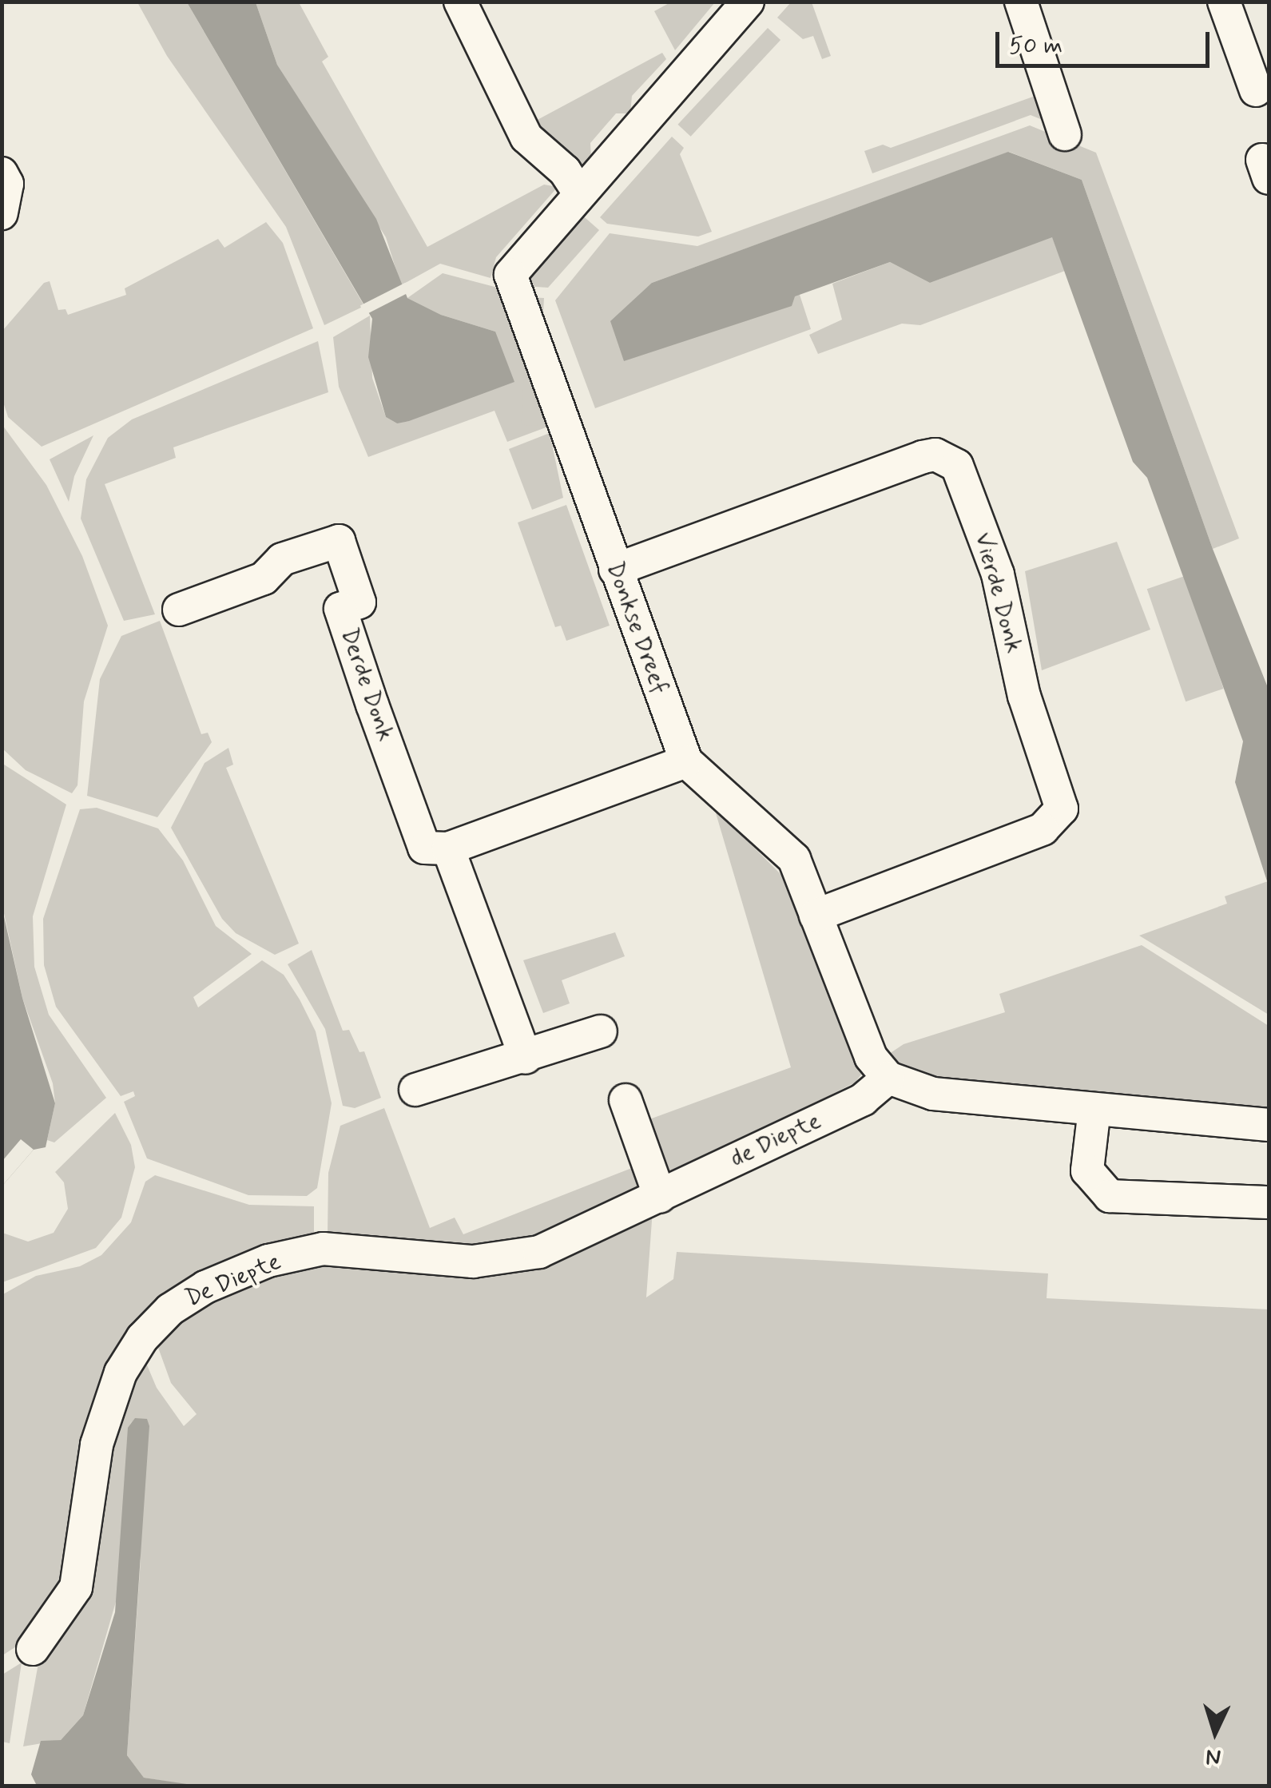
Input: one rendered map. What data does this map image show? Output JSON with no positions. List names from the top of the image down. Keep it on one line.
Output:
{"streets":{"street":["Vierde Donk","Donkse Dreef","Derde Donk","de Diepte","De Diepte"]},"crossings":[["Vierde Donk","Donkse Dreef"],["Donkse Dreef","de Diepte"],["de Diepte","De Diepte"]],"scale_bar":"50 m","north":"bottom"}
